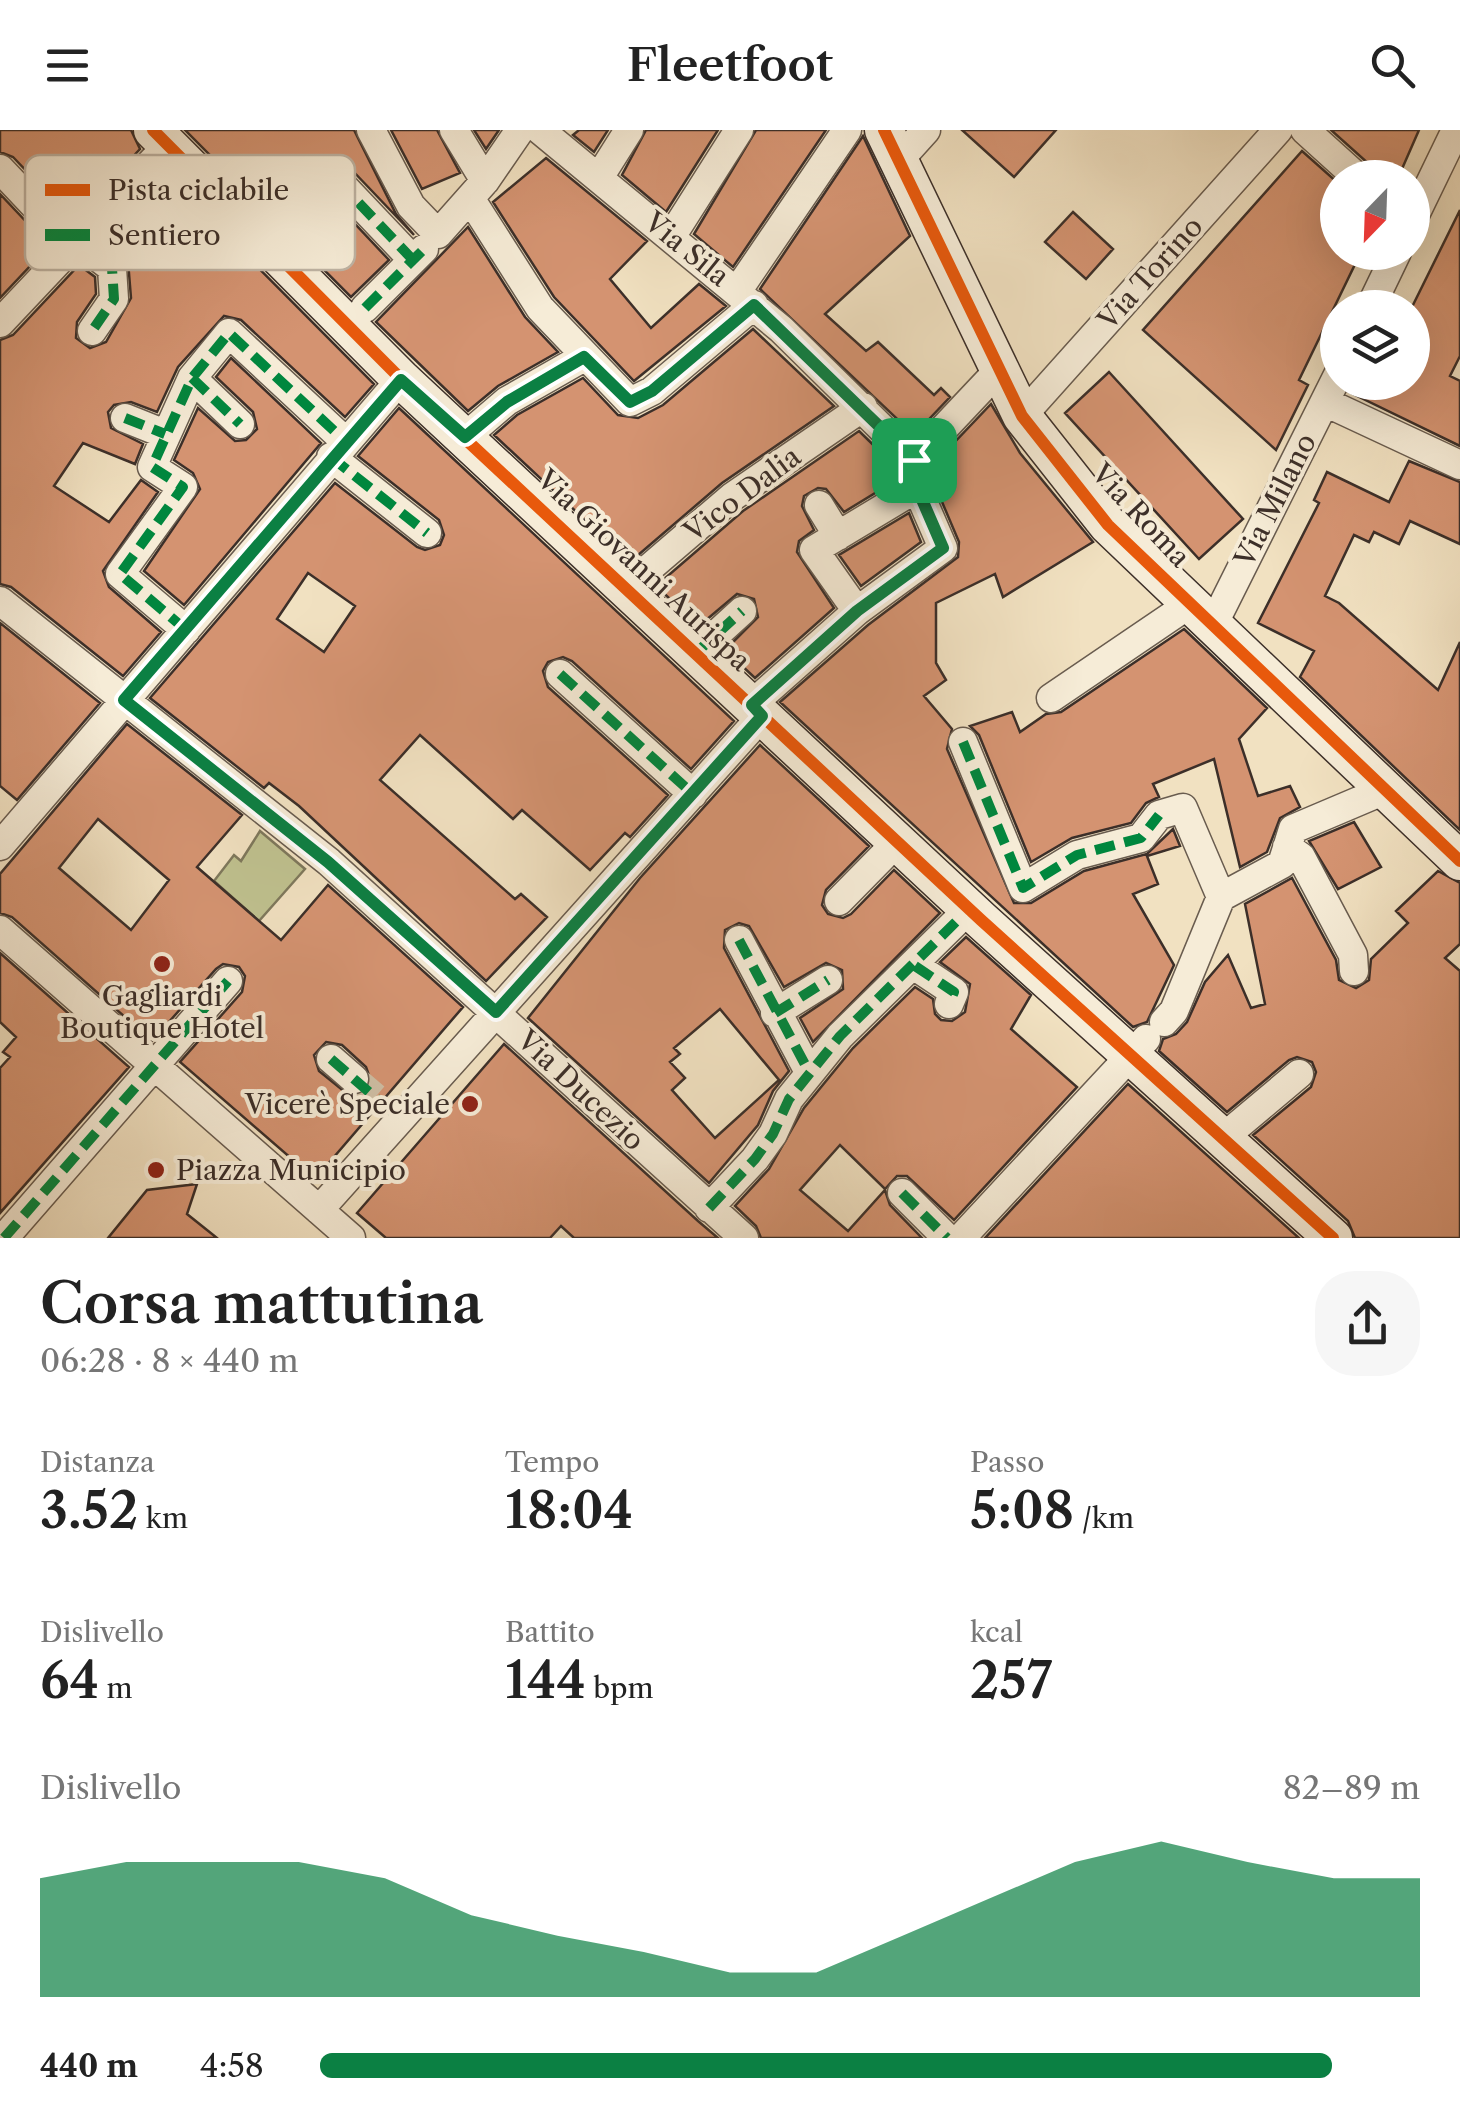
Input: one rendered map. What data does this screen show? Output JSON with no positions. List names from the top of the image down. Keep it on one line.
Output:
{"streets":{"main road":["Via Roma","Via Giovanni Aurispa"],"street":["Via Sila","Via Torino","Vico Dalia","Via Milano","Via Ducezio"]},"crossings":[["Via Sila","Vico Dalia"],["Via Torino","Via Roma"],["Vico Dalia","Via Giovanni Aurispa"],["Via Milano","Via Roma"]],"places":["Gagliardi Boutique Hotel","Vicerè Speciale","Piazza Municipio"],"legend":["Pista ciclabile","Sentiero"],"north":"bottom left","page":{"header":"Fleetfoot","heading":["Corsa mattutina","06:28 · 8 × 440 m"],"stats":[["Distanza","3.52 km"],["Tempo","18:04"],["Passo","5:08 /km"],["Dislivello","64 m"],["Battito","144 bpm"],["kcal","257"]],"chart":["Dislivello","82–89 m"],"list":[{"name":"440 m","note":"4:58"}]}}
